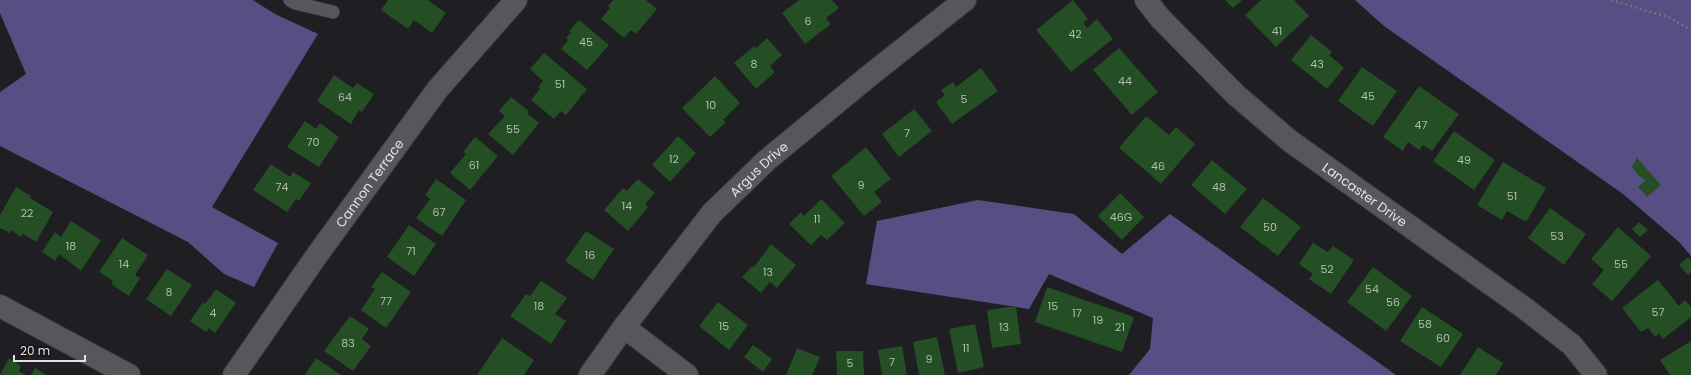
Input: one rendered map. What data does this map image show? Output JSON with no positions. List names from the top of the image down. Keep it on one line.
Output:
{"streets":{"street":["Argus Drive","Cannon Terrace","Lancaster Drive"]},"house_numbers":["6","41","42","45","8","43","44","51","45","64","5","10","47","55","7","70","12","49","61","46","9","74","48","51","14","67","22","46G","11","50","53","18","71","16","14","55","52","13","54","8","77","56","18","15","57","4","17","19","58","15","13","21","60","83","11","9","7","5"],"scale_bar":"20 m"}
